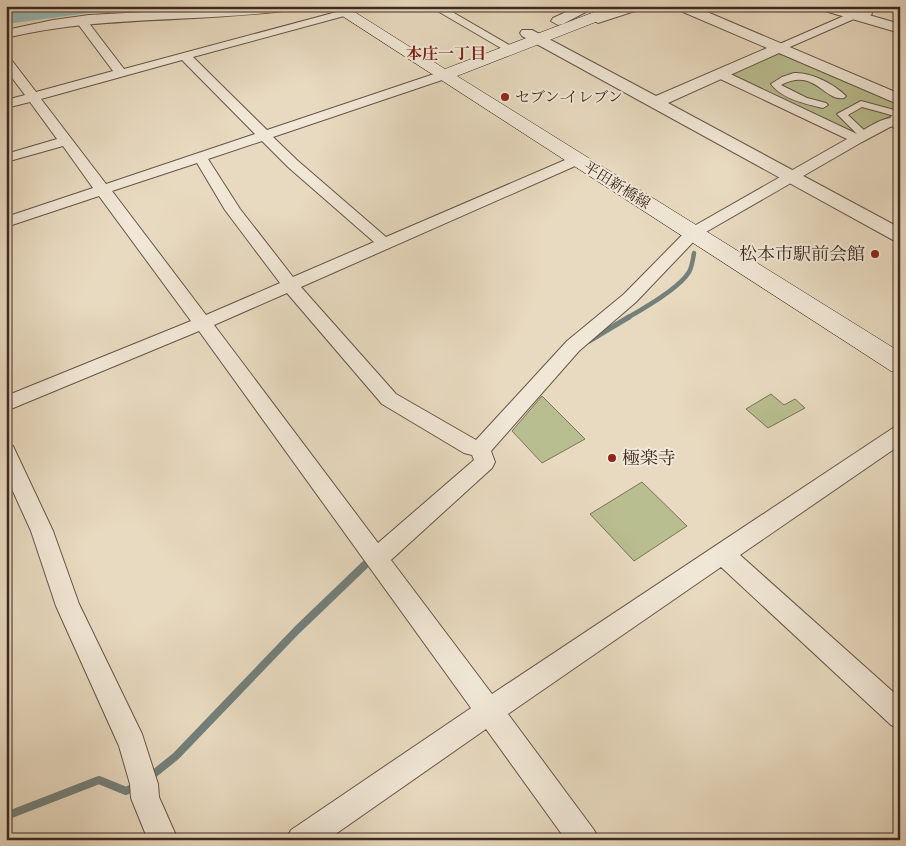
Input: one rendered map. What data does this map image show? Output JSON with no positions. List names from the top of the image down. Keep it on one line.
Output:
{"streets":{"main road":["平田新橋線"]},"districts":["本庄一丁目"],"places":["セブン-イレブン","松本市駅前会館","極楽寺"]}
